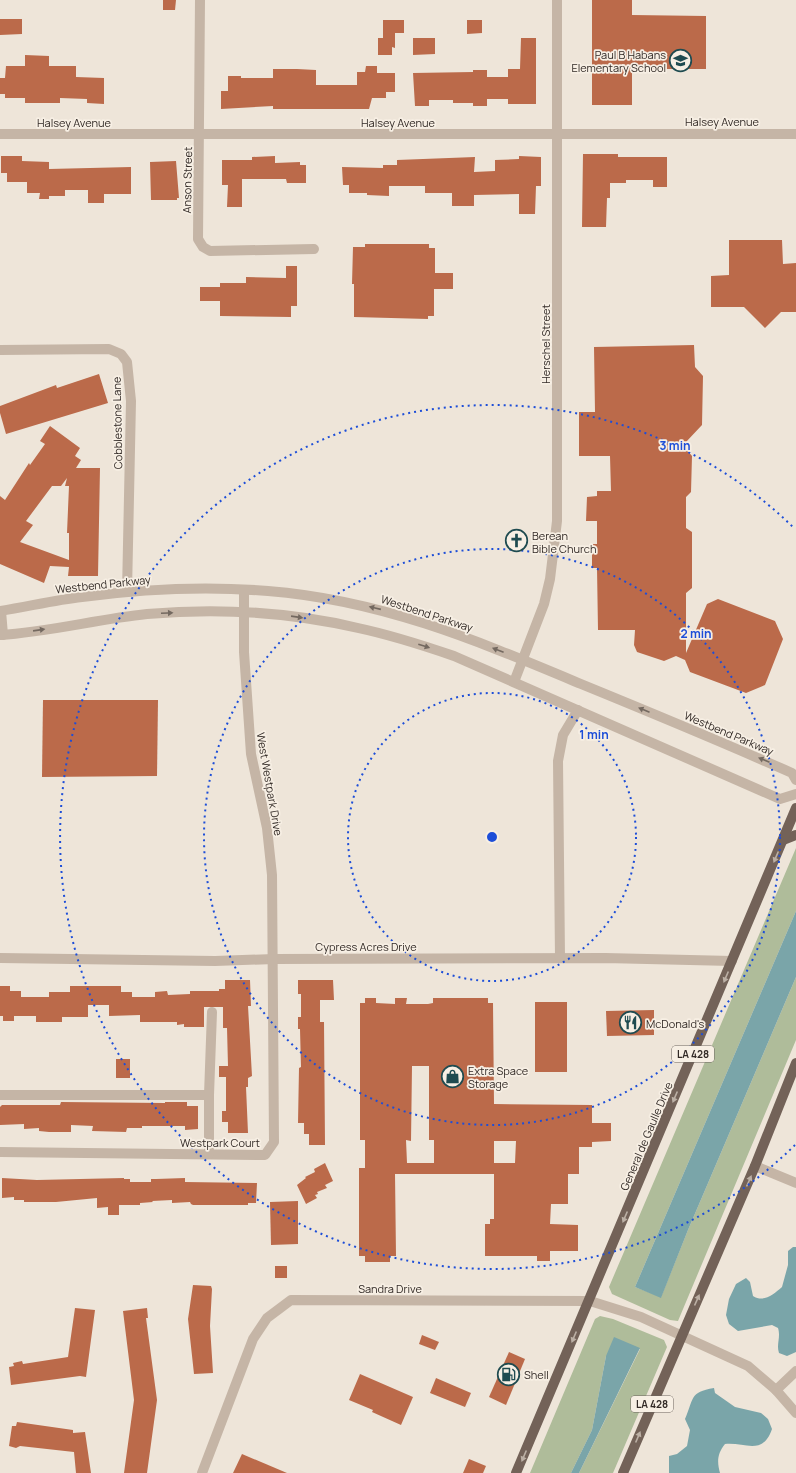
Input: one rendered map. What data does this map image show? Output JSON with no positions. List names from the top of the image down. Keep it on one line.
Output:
{"streets":{"main road":["LA 428","General de Gaulle Drive"],"street":["Halsey Avenue","Anson Street","Herschel Street","Cobblestone Lane","Westbend Parkway","West Westpark Drive","Cypress Acres Drive","Westpark Court","Sandra Drive"]},"crossings":[["Halsey Avenue","Anson Street"],["Halsey Avenue","Herschel Street"],["Herschel Street","Westbend Parkway"],["Cobblestone Lane","Westbend Parkway"],["Westbend Parkway","West Westpark Drive"],["West Westpark Drive","Cypress Acres Drive"],["West Westpark Drive","Westpark Court"],["Cypress Acres Drive","General de Gaulle Drive"],["Cypress Acres Drive","Westpark Court"],["LA 428","Sandra Drive"],["General de Gaulle Drive","Sandra Drive"]],"one_way":["General de Gaulle Drive"],"places":{"school or university":["Paul B Habans Elementary School"],"church":["Berean Bible Church"],"restaurant":["McDonald's"],"shop":["Extra Space Storage"],"fuel station":["Shell"]},"rings":["3 min","2 min","1 min"]}
